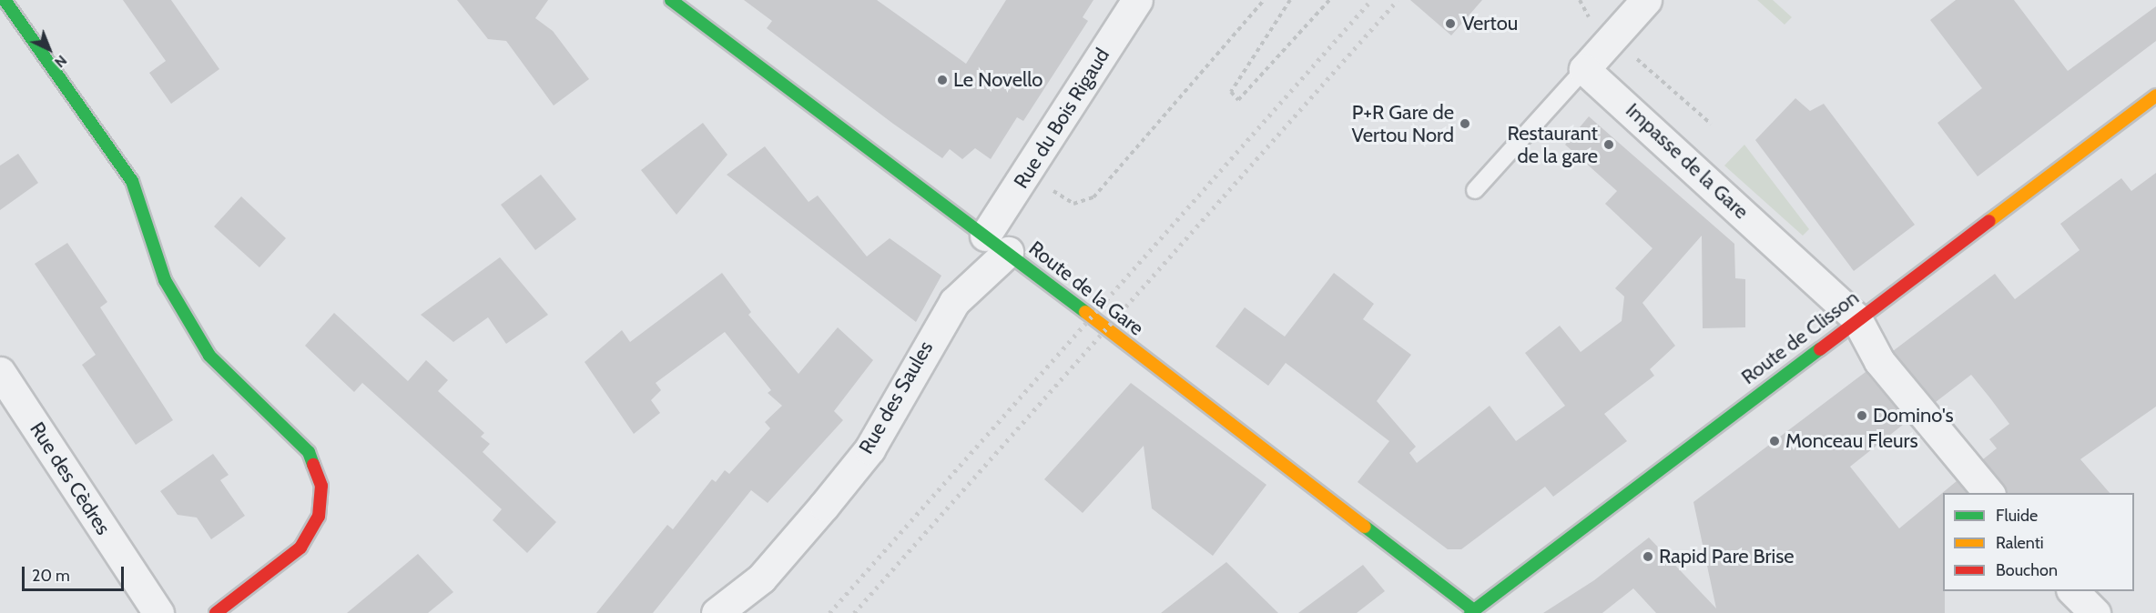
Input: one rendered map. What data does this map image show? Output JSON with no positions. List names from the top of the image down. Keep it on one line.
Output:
{"streets":{"main road":["Route de la Gare","Route de Clisson"],"street":["Rue du Bois Rigaud","Impasse de la Gare","Rue des Saules","Rue des Cèdres"]},"crossings":[["Rue du Bois Rigaud","Route de la Gare"],["Rue du Bois Rigaud","Rue des Saules"],["Impasse de la Gare","Route de Clisson"],["Route de la Gare","Route de Clisson"],["Route de la Gare","Rue des Saules"]],"places":["Vertou","Le Novello","P+R Gare de Vertou Nord","Restaurant de la gare","Domino's","Monceau Fleurs","Rapid Pare Brise"],"legend":["Fluide","Ralenti","Bouchon"],"scale_bar":"20 m","north":"bottom right"}
